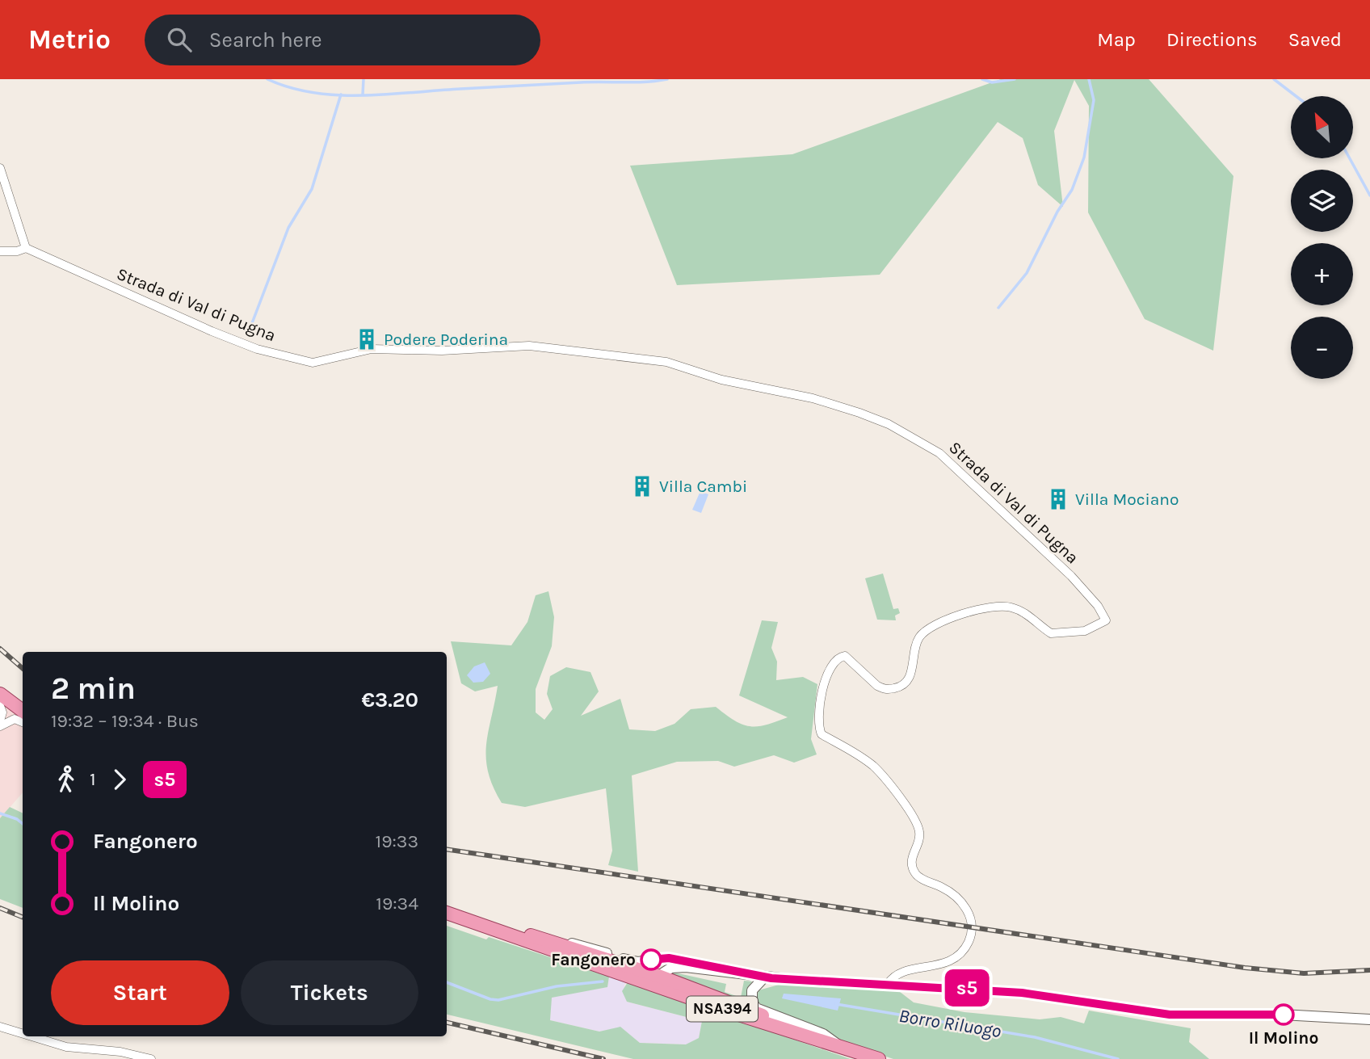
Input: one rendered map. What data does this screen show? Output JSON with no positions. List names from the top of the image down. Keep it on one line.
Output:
{"streets":{"main road":["NSA394"],"street":["Strada di Val di Pugna"]},"water":["Borro Riluogo"],"places":{"building":["Podere Poderina","Villa Cambi","Villa Mociano"],"other":["Fangonero","Il Molino"]},"lines":["bus line s5"],"north":"top left","page":{"header":"Metrio","search":"Search here","nav":["Map","Directions","Saved"],"on_map":"s5","map_buttons":["+","−"],"heading":["2 min","19:32 – 19:34 · Bus","€3.20"],"legs":["1","s5"],"list":[{"name":"Fangonero","value":"19:33"},{"name":"Il Molino","value":"19:34"}],"buttons":["Start","Tickets"]}}
